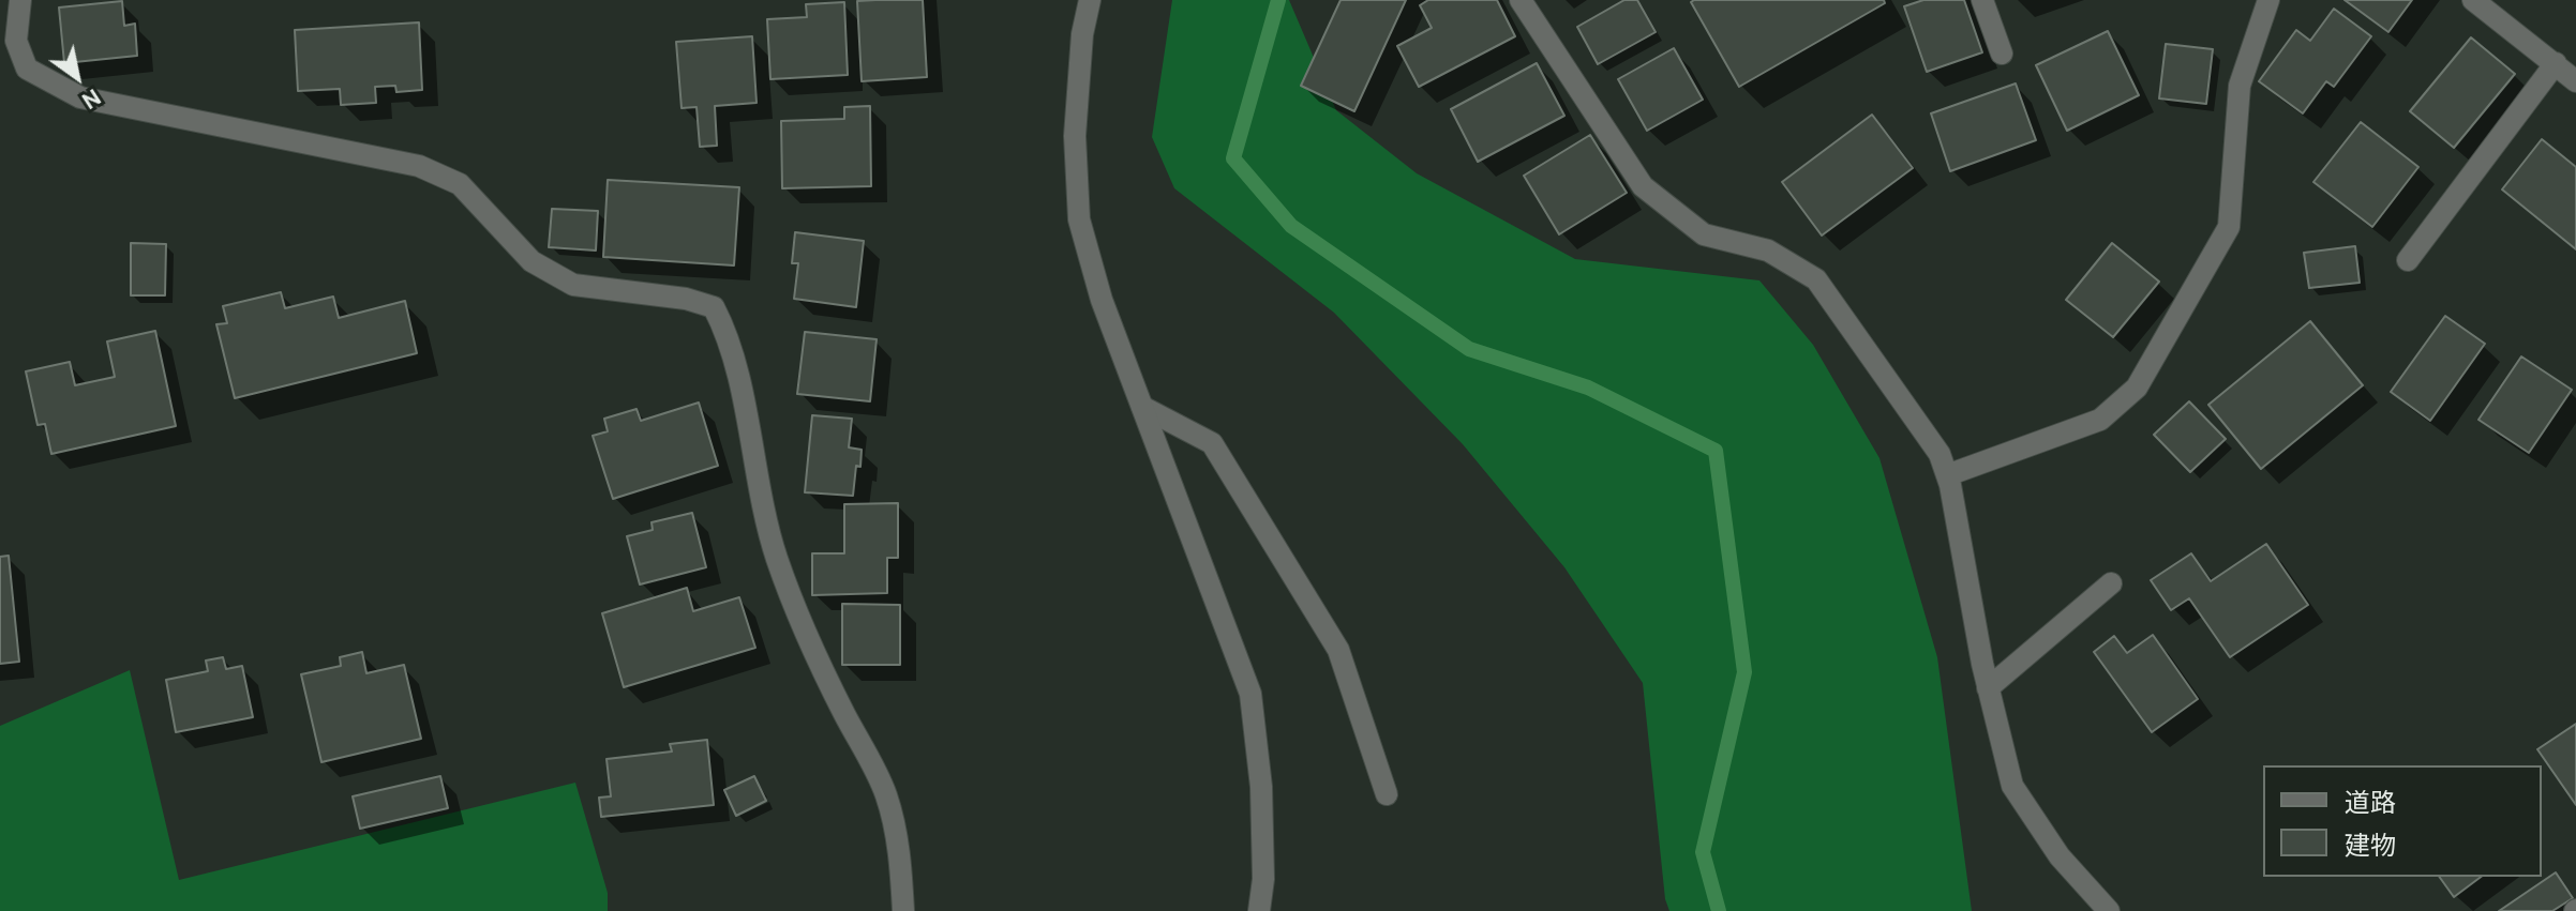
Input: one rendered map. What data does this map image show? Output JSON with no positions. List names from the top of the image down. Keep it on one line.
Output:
{"legend":["道路","建物"],"north":"bottom right"}
